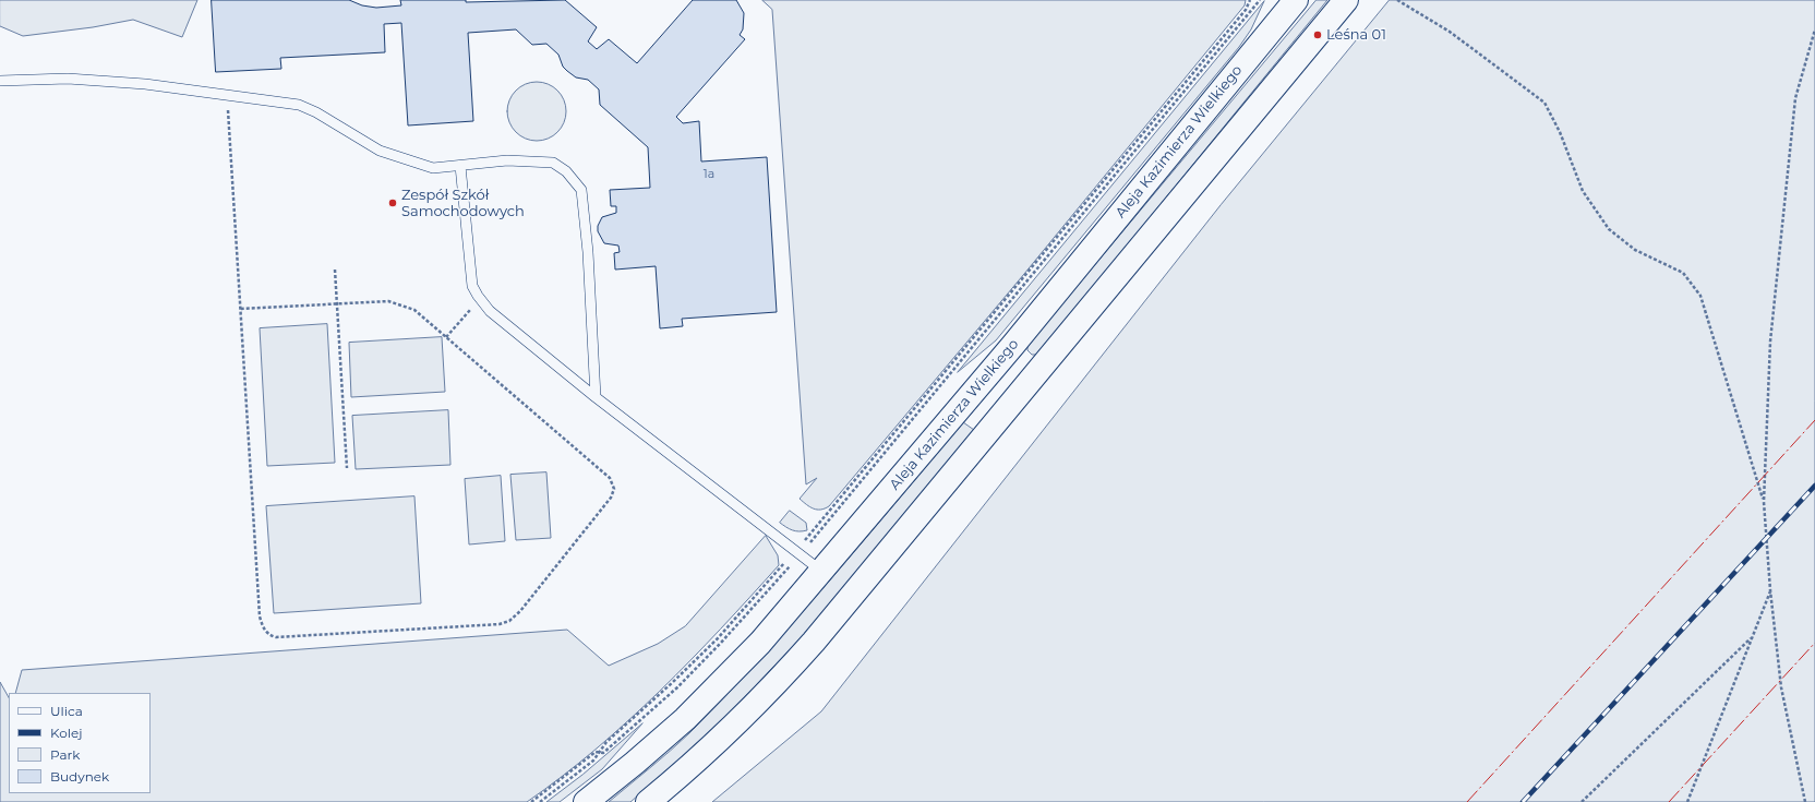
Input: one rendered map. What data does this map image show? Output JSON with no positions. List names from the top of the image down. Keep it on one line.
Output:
{"streets":{"main road":["Aleja Kazimierza Wielkiego"]},"places":["Leśna 01","Zespół Szkół Samochodowych"],"house_numbers":["1a"],"legend":["Ulica","Kolej","Park","Budynek"]}
